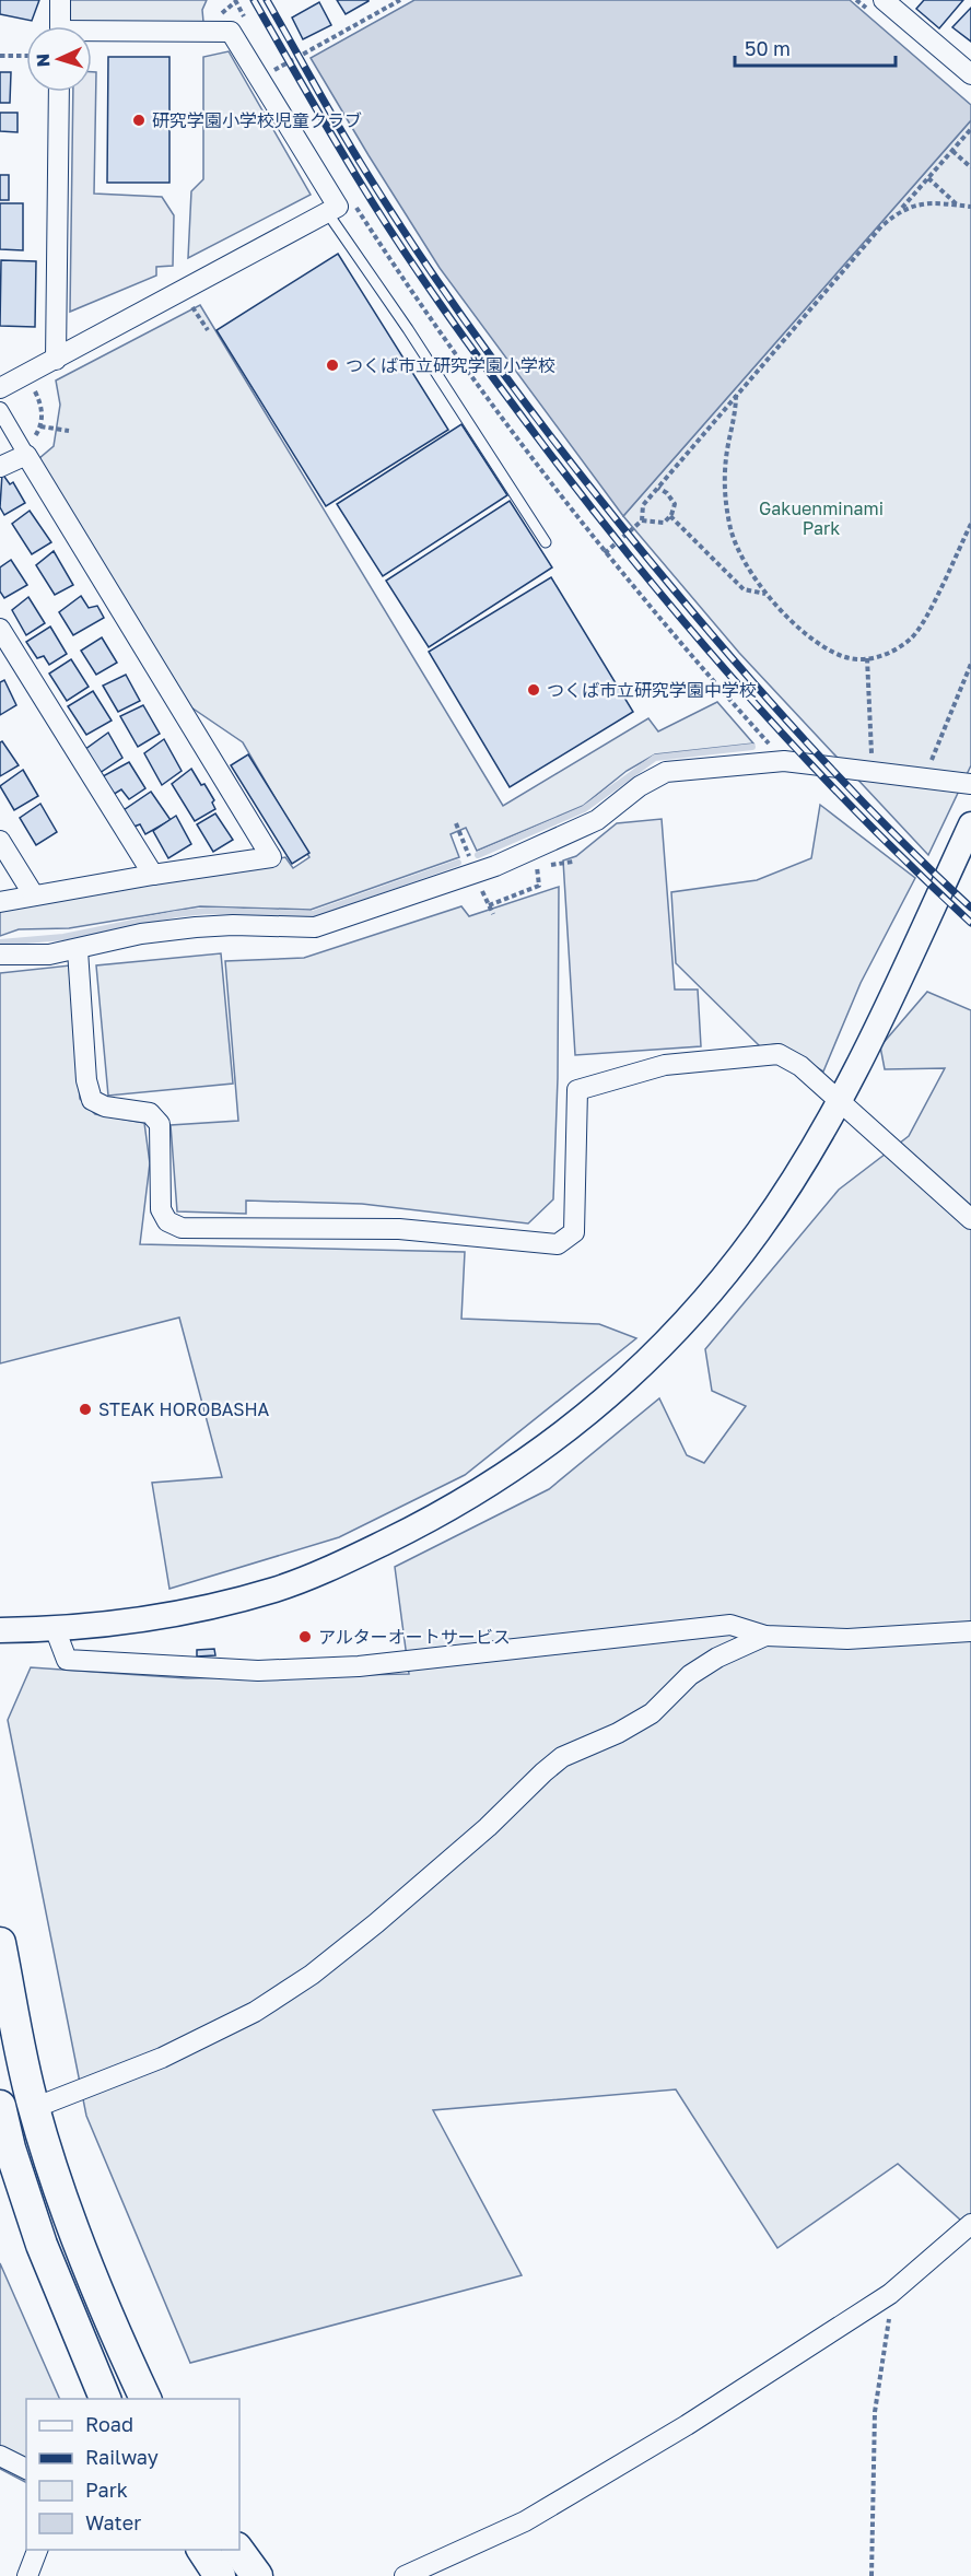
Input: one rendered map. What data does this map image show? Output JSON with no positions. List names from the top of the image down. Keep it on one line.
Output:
{"parks":["Gakuenminami Park"],"places":["研究学園小学校児童クラブ","つくば市立研究学園小学校","つくば市立研究学園中学校","STEAK HOROBASHA","アルターオートサービス"],"legend":["Road","Railway","Park","Water"],"scale_bar":"50 m","north":"left"}
